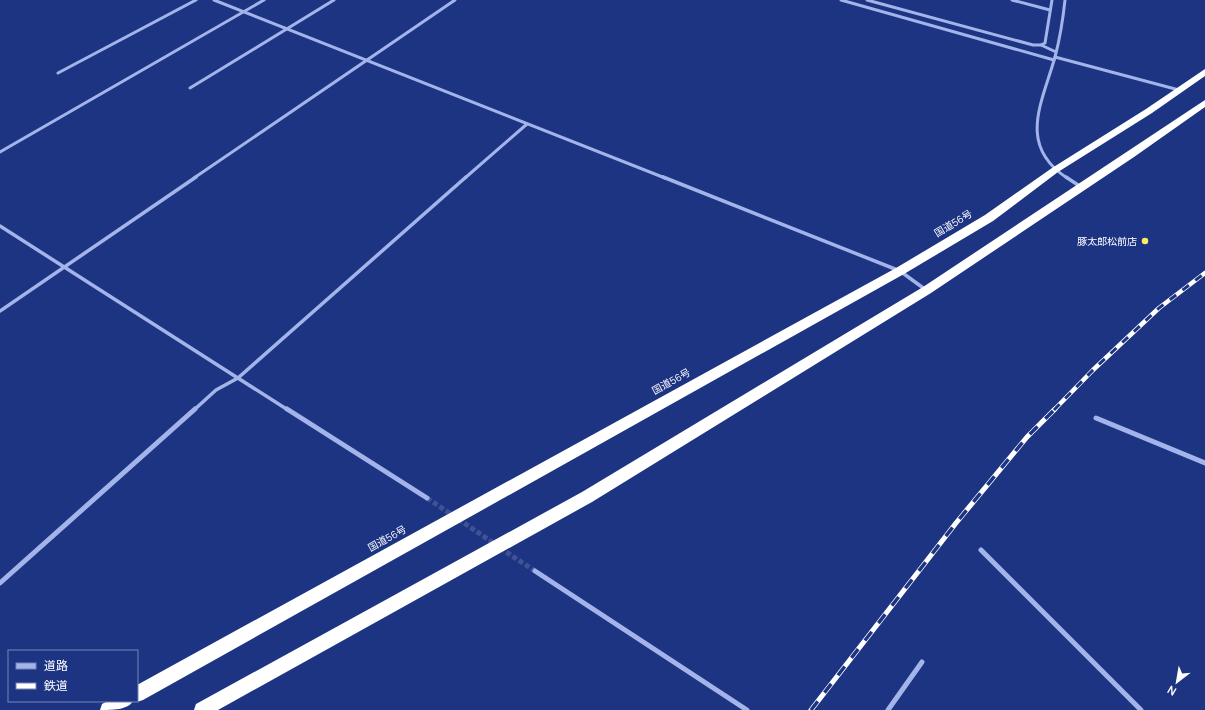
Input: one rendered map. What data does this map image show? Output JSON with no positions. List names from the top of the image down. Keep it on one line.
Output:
{"streets":{"highway":["国道56号"]},"places":["豚太郎松前店"],"legend":["道路","鉄道"],"north":"bottom left"}
